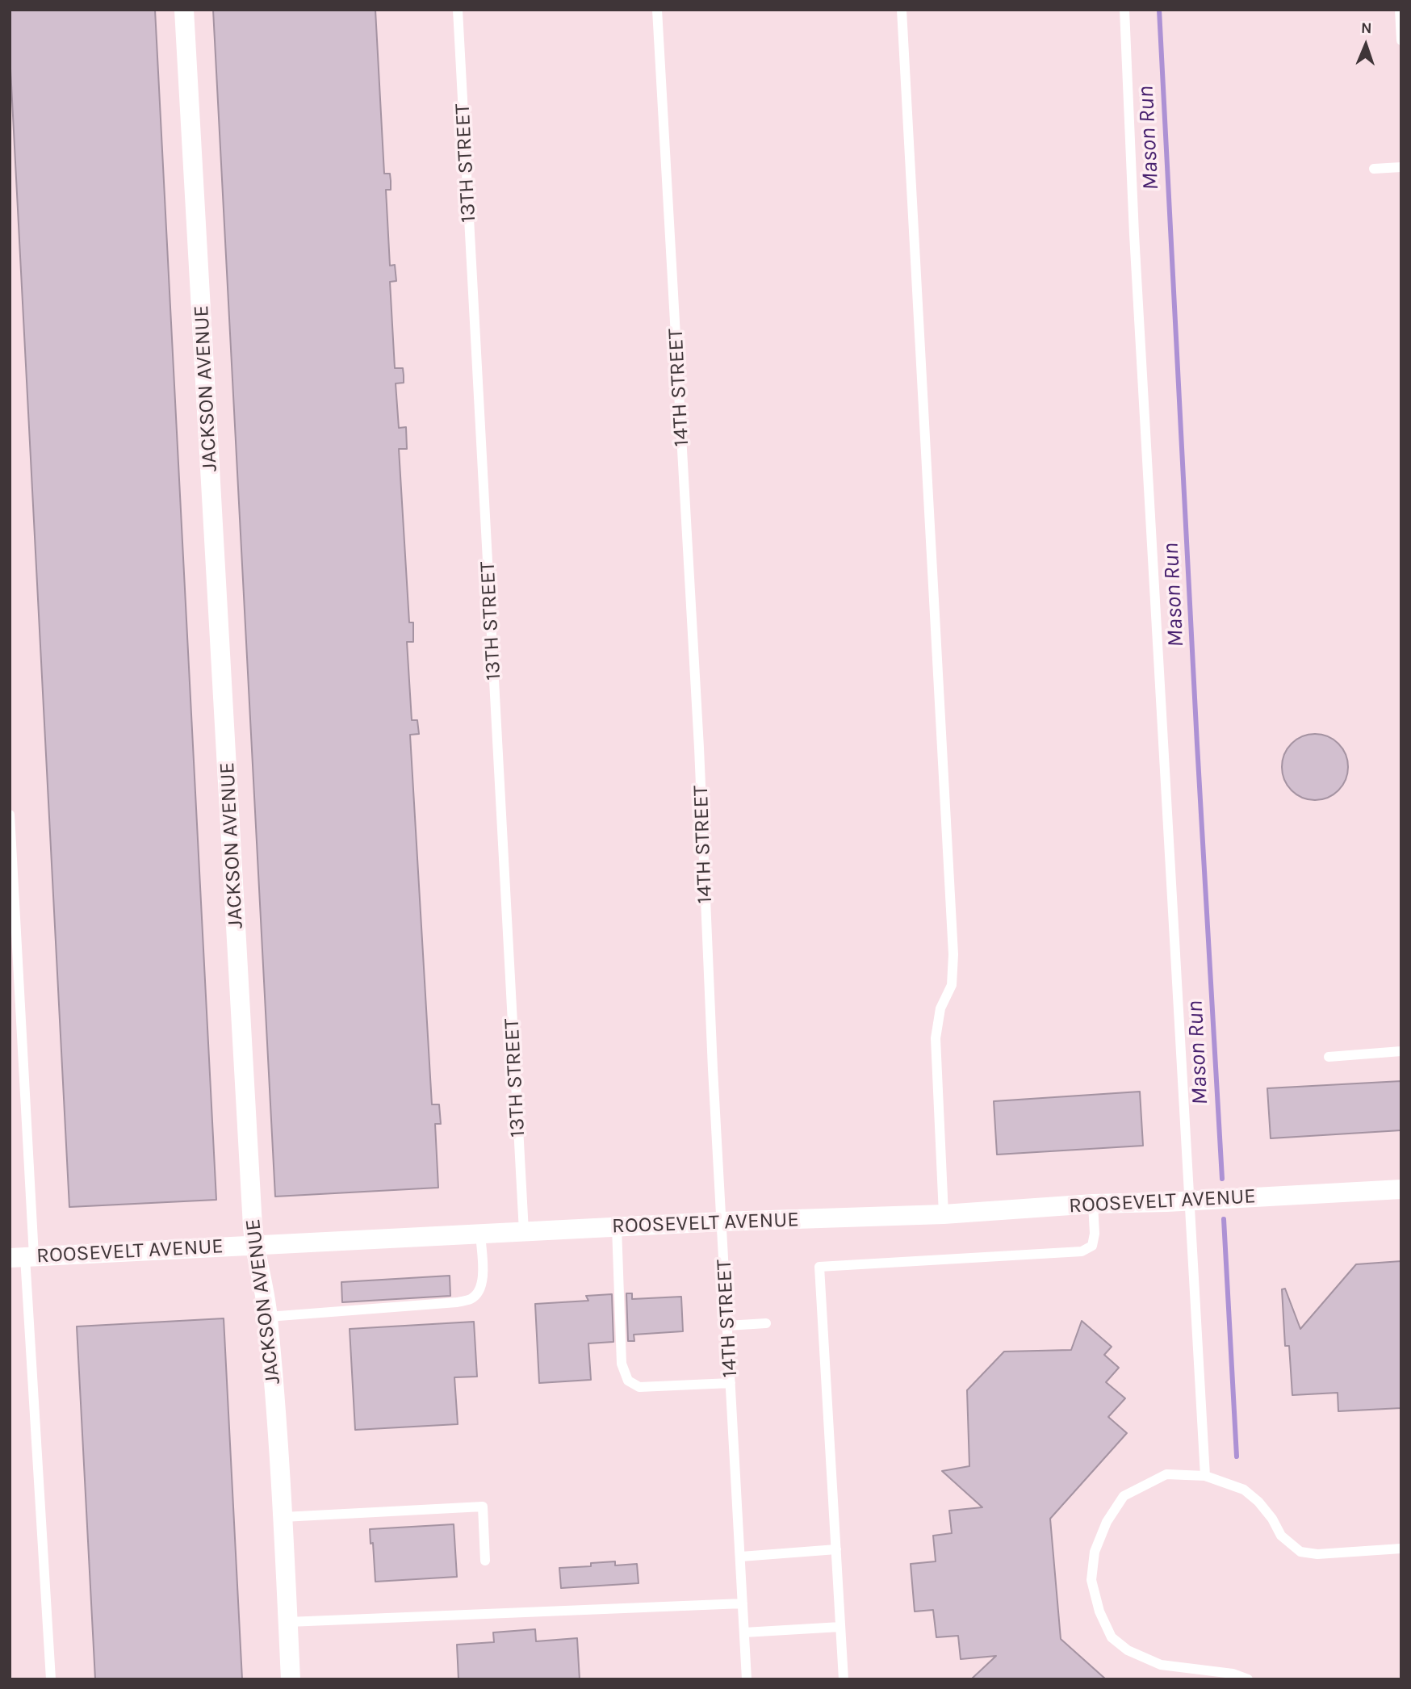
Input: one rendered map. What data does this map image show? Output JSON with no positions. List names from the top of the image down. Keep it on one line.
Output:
{"streets":{"street":["JACKSON AVENUE","ROOSEVELT AVENUE"],"lane":["13TH STREET","14TH STREET"]},"crossings":[["13TH STREET","ROOSEVELT AVENUE"],["14TH STREET","ROOSEVELT AVENUE"],["JACKSON AVENUE","ROOSEVELT AVENUE"]],"water":["Mason Run"],"north":"top"}
